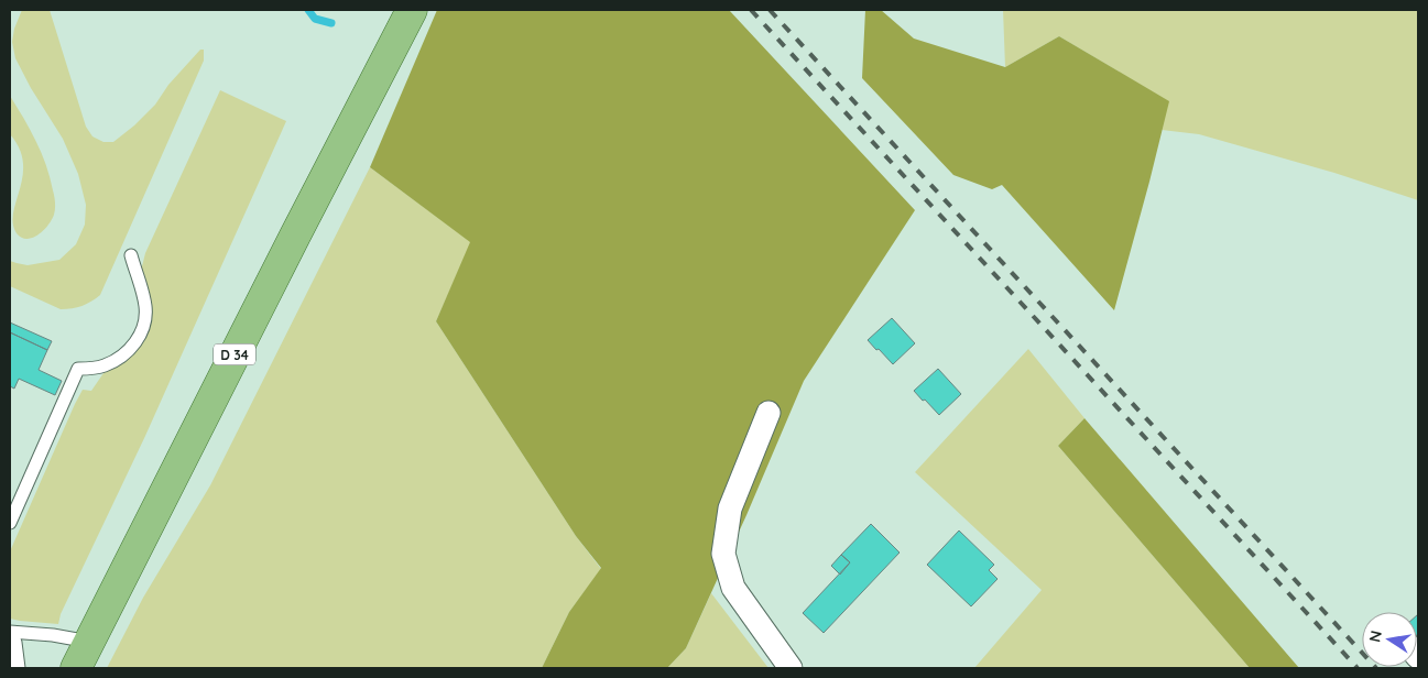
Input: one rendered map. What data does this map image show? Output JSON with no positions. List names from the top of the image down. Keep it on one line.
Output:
{"streets":{"main road":["D 34"]},"north":"left"}
